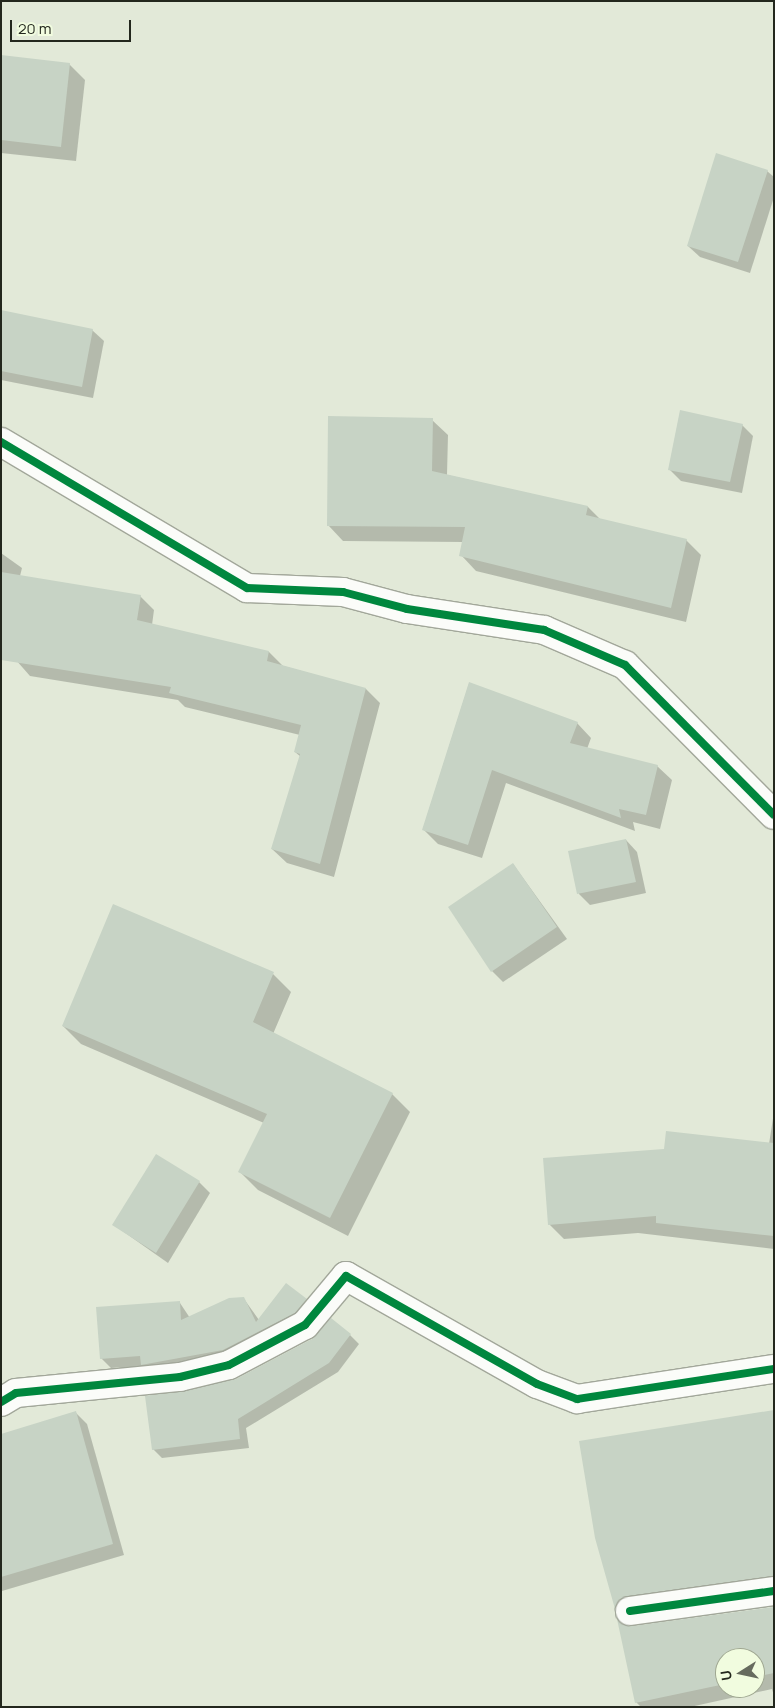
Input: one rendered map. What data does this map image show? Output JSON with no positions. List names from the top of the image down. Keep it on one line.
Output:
{"scale_bar":"20 m","north":"left"}
